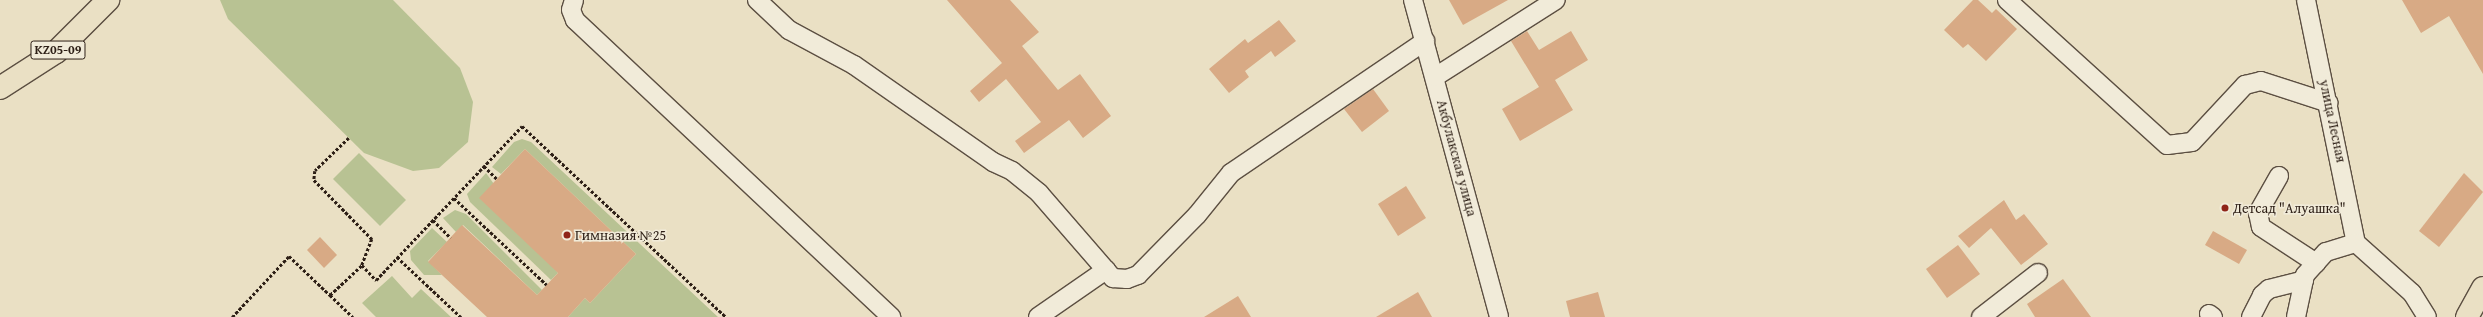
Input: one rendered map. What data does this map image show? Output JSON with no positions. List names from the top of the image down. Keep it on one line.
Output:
{"streets":{"main road":["KZ05-09"],"street":["улица Лесная","Акбулакская улица"]},"places":["Детсад \"Алуашка\"","Гимназия №25"]}
